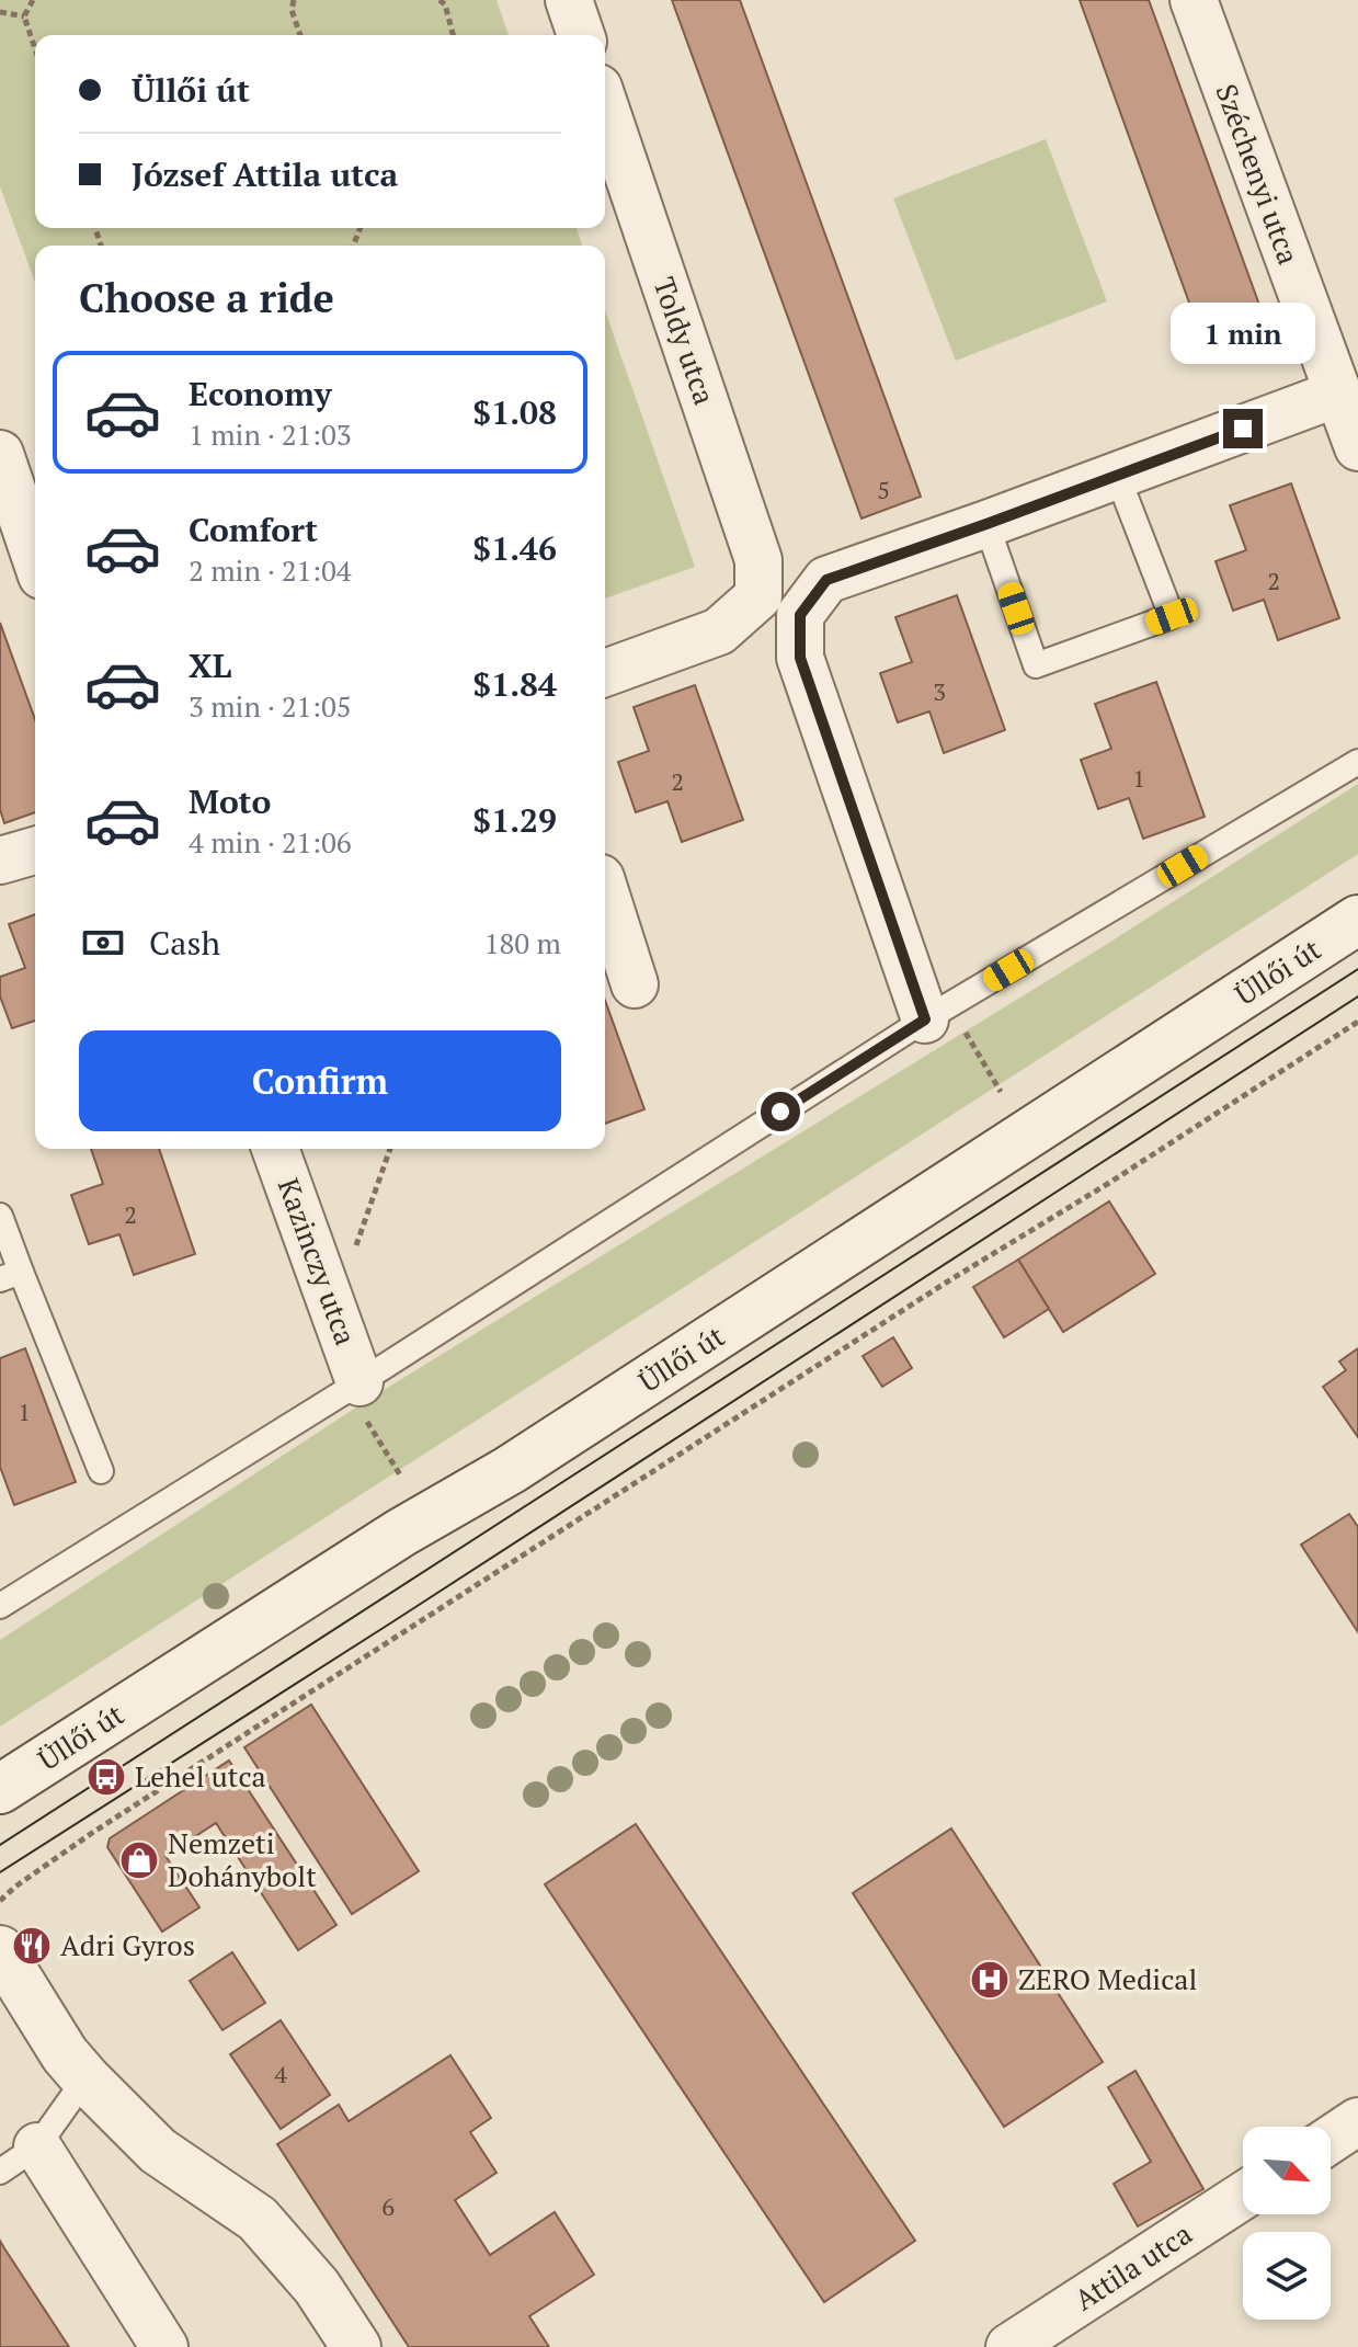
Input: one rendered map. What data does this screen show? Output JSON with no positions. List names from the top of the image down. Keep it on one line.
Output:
{"streets":{"main road":["Üllői út"],"street":["Széchenyi utca","Toldy utca","Kazinczy utca","Attila utca"]},"places":{"bus stop":["Lehel utca"],"shop":["Nemzeti Dohánybolt"],"restaurant":["Adri Gyros"],"hospital":["ZERO Medical"]},"house_numbers":["5","2","3","1","2","2","1","4","6"],"north":"bottom right","page":{"banner":["Üllői út","József Attila utca"],"heading":"Choose a ride","bubble":"1 min","list":[{"name":"Economy","note":"1 min · 21:03","value":"$1.08"},{"name":"Comfort","note":"2 min · 21:04","value":"$1.46"},{"name":"XL","note":"3 min · 21:05","value":"$1.84"},{"name":"Moto","note":"4 min · 21:06","value":"$1.29"}],"pay":["Cash","180 m"],"buttons":"Confirm"}}
